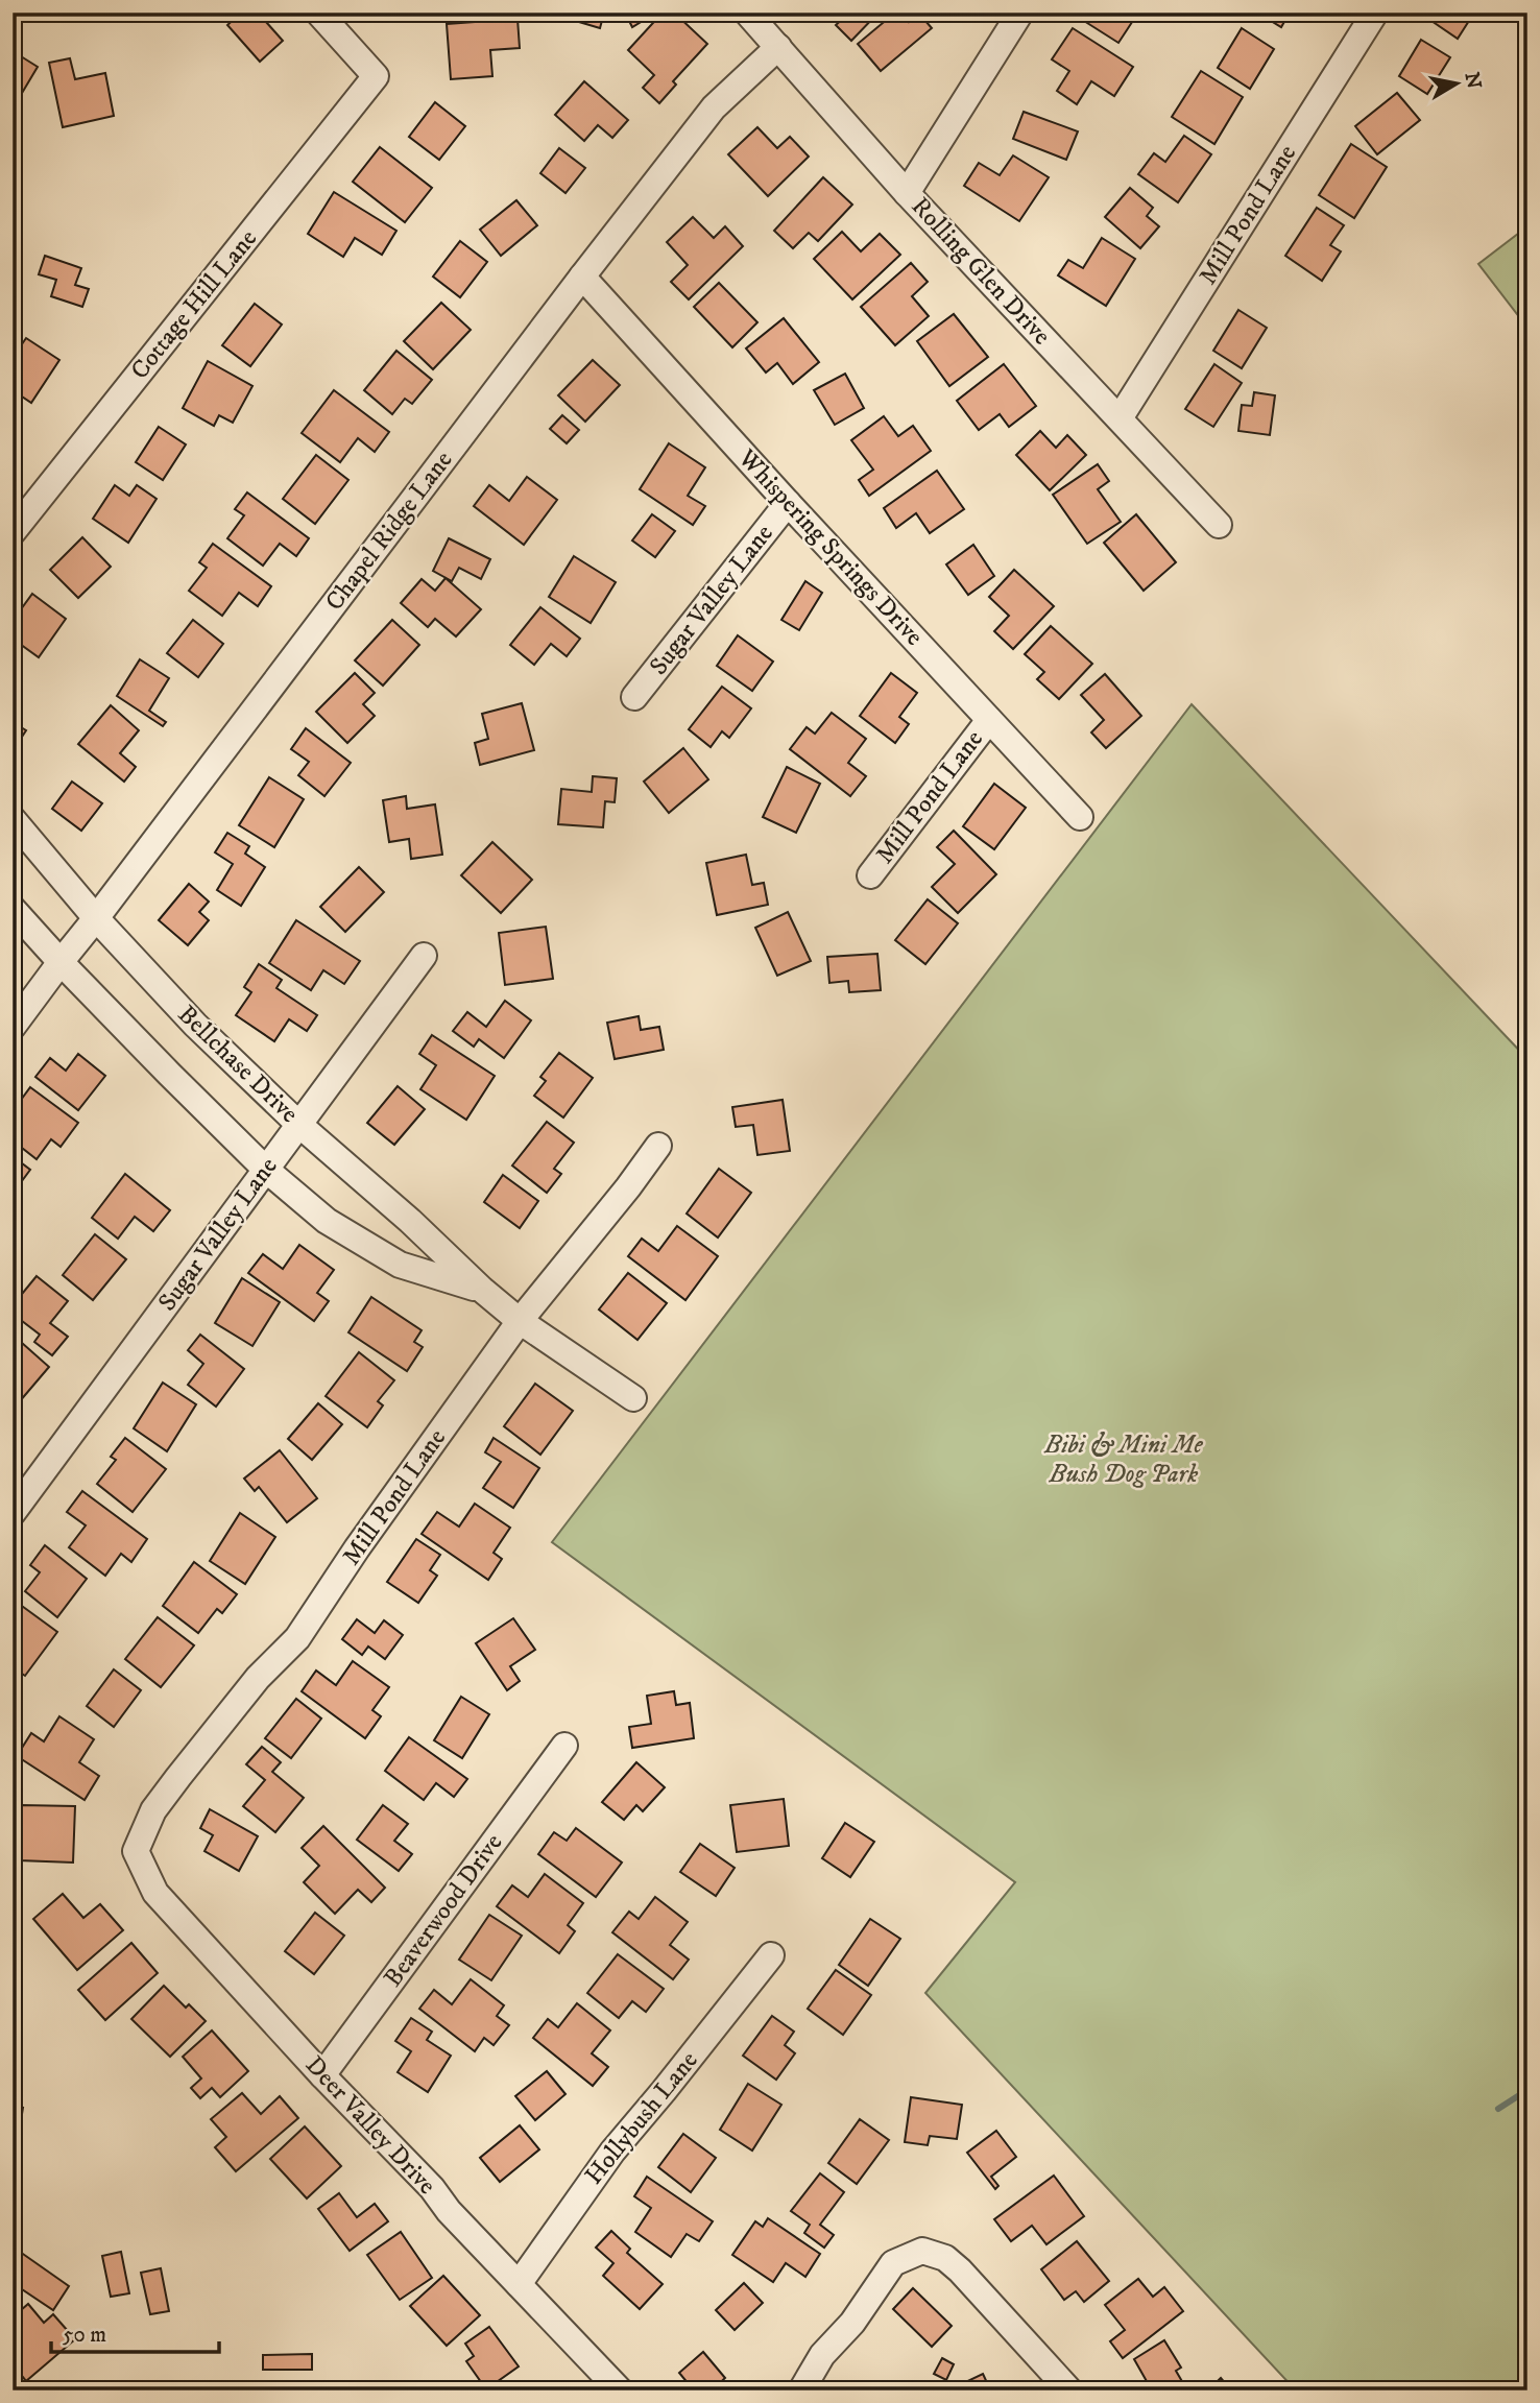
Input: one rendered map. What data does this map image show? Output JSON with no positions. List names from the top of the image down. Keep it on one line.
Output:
{"streets":{"street":["Mill Pond Lane","Rolling Glen Drive","Cottage Hill Lane","Chapel Ridge Lane","Whispering Springs Drive","Sugar Valley Lane","Bellchase Drive","Beaverwood Drive","Hollybush Lane","Deer Valley Drive"]},"crossings":[["Mill Pond Lane","Rolling Glen Drive"],["Mill Pond Lane","Whispering Springs Drive"],["Mill Pond Lane","Bellchase Drive"],["Mill Pond Lane","Deer Valley Drive"],["Rolling Glen Drive","Chapel Ridge Lane"],["Chapel Ridge Lane","Whispering Springs Drive"],["Chapel Ridge Lane","Bellchase Drive"],["Whispering Springs Drive","Sugar Valley Lane"],["Sugar Valley Lane","Bellchase Drive"],["Beaverwood Drive","Deer Valley Drive"],["Hollybush Lane","Deer Valley Drive"]],"parks":["Bibi & Mini Me Bush Dog Park"],"scale_bar":"50 m","north":"right"}
